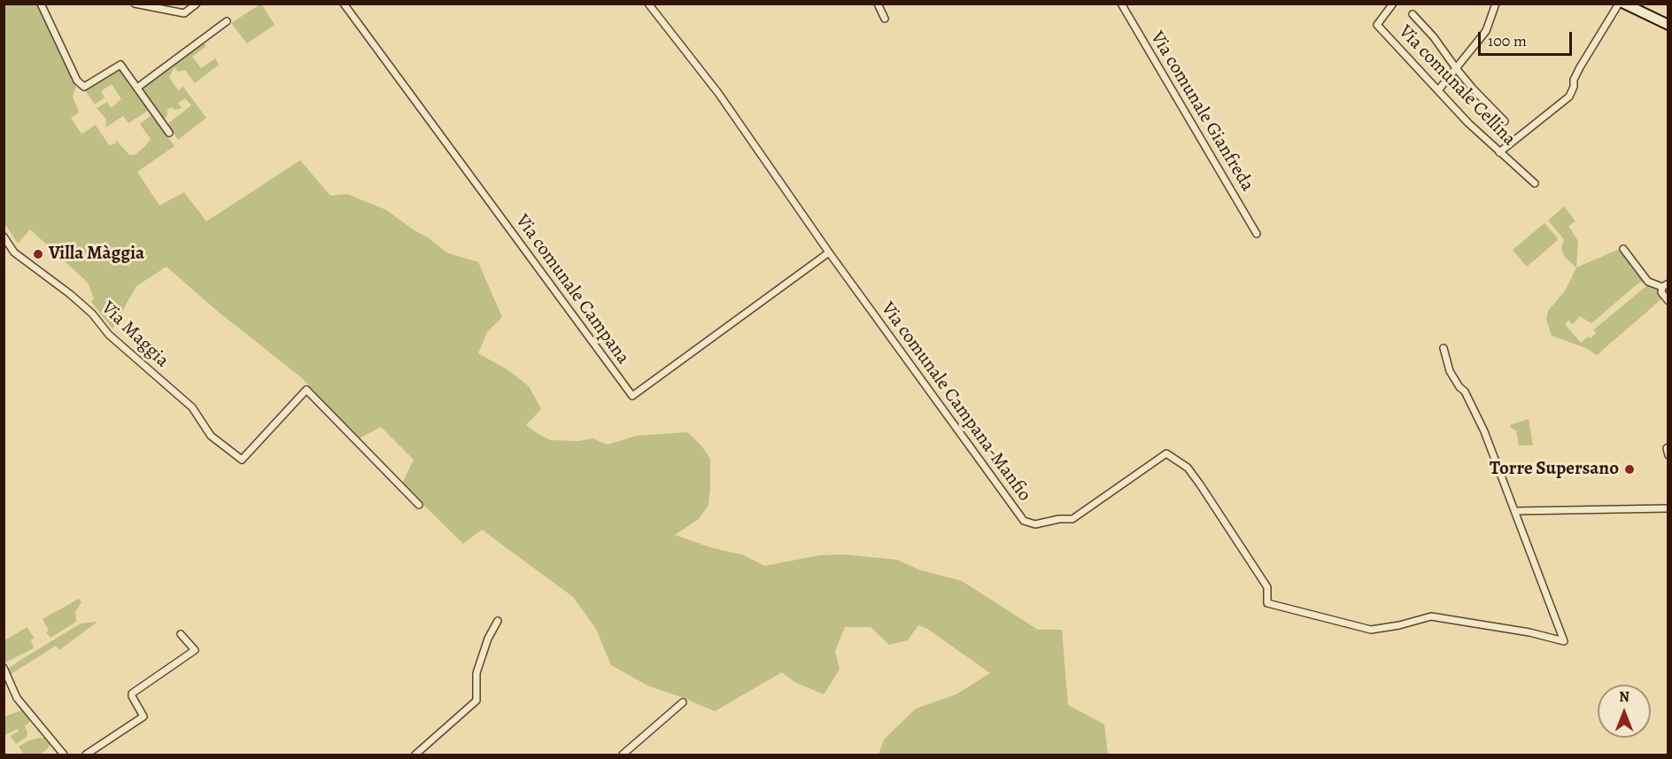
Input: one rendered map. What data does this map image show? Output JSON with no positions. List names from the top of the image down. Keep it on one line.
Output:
{"streets":{"street":["Via comunale Cellina","Via comunale Gianfreda","Via comunale Campana","Via Maggia","Via comunale Campana-Manfio"]},"crossings":[["Via comunale Campana","Via comunale Campana-Manfio"]],"places":["Villa Màggia","Torre Supersano"],"scale_bar":"100 m","north":"top"}
